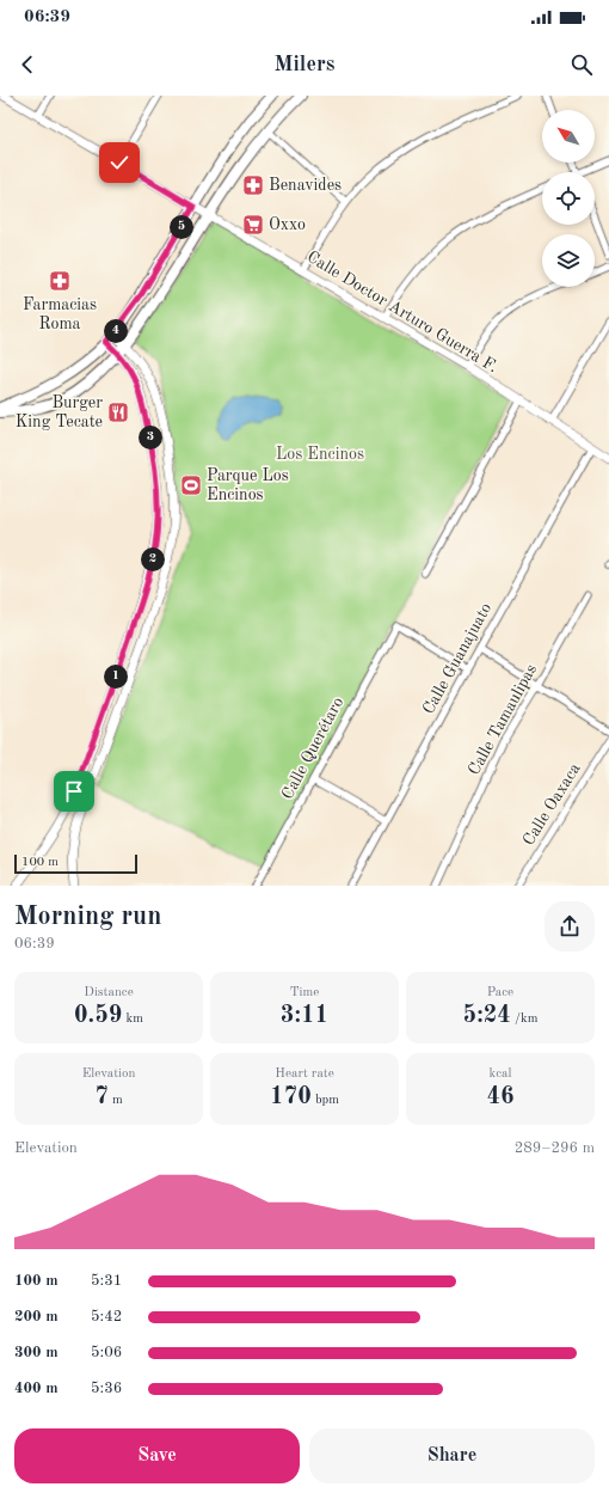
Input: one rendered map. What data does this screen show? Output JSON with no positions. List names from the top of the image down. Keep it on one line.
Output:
{"streets":{"street":["Calle Doctor Arturo Guerra F.","Calle Guanajuato","Calle Tamaulipas","Calle Querétaro","Calle Oaxaca"]},"crossings":[["Calle Doctor Arturo Guerra F.","Calle Guanajuato"],["Calle Guanajuato","Calle Querétaro"]],"parks":["Los Encinos"],"places":{"pharmacy":["Benavides","Farmacias Roma"],"supermarket":["Oxxo"],"restaurant":["Burger King Tecate"],"sports":["Parque Los Encinos"]},"scale_bar":"100 m","north":"top left","page":{"status":"06:39","header":"Milers","pins":["5","4","3","2","1"],"scale":"100 m","heading":["Morning run","06:39"],"stats":[["Distance","0.59 km"],["Time","3:11"],["Pace","5:24 /km"],["Elevation","7 m"],["Heart rate","170 bpm"],["kcal","46"]],"chart":["Elevation","289–296 m"],"list":[{"name":"100 m","note":"5:31"},{"name":"200 m","note":"5:42"},{"name":"300 m","note":"5:06"},{"name":"400 m","note":"5:36"}],"buttons":["Save","Share"]}}
